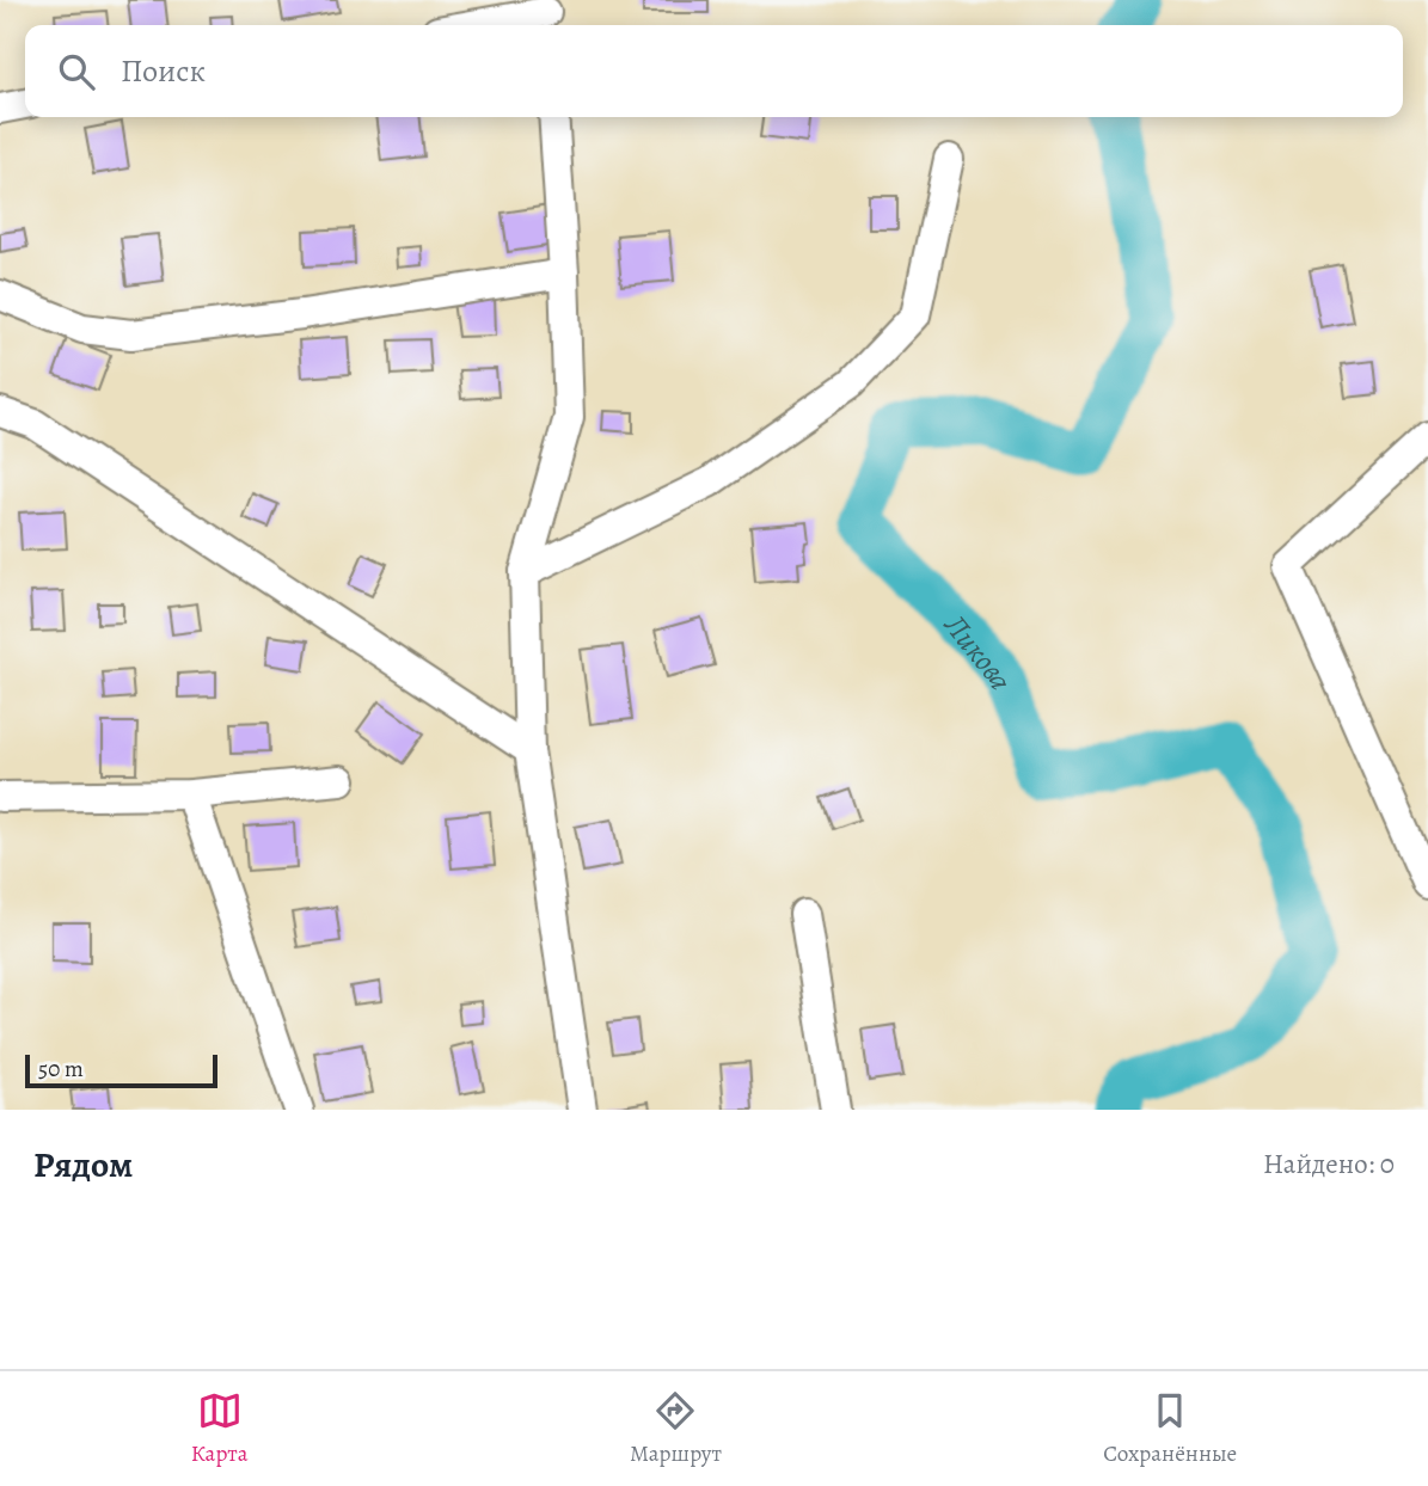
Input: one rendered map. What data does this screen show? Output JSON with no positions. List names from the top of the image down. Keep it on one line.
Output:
{"water":["Ликова"],"scale_bar":"50 m","page":{"search":"Поиск","scale":"50 m","heading":["Рядом","Найдено: 0"],"nav":["Карта","Маршрут","Сохранённые"]}}
